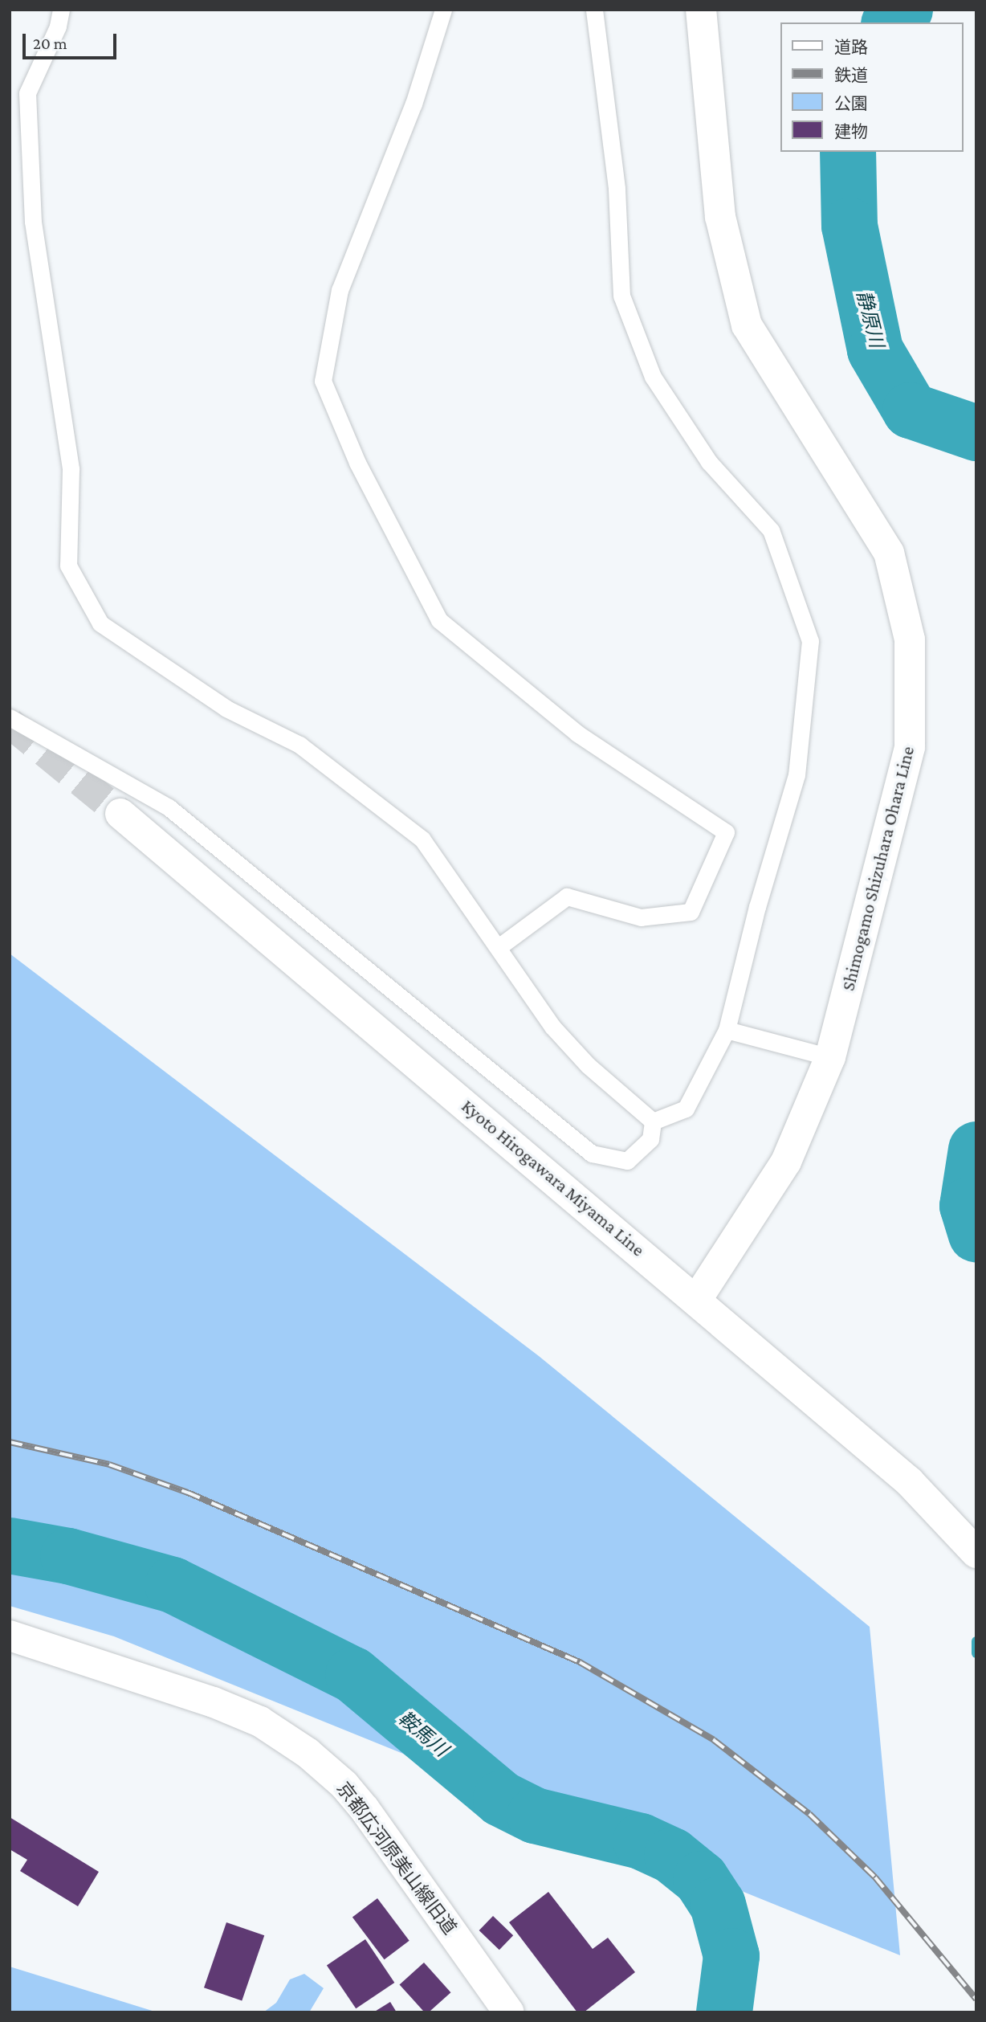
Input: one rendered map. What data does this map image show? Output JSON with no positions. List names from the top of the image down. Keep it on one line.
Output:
{"streets":{"main road":["Shimogamo Shizuhara Ohara Line","Kyoto Hirogawara Miyama Line","京都広河原美山線旧道"]},"crossings":[["Shimogamo Shizuhara Ohara Line","Kyoto Hirogawara Miyama Line"]],"water":["静原川","鞍馬川"],"legend":["道路","鉄道","公園","建物"],"scale_bar":"20 m"}
